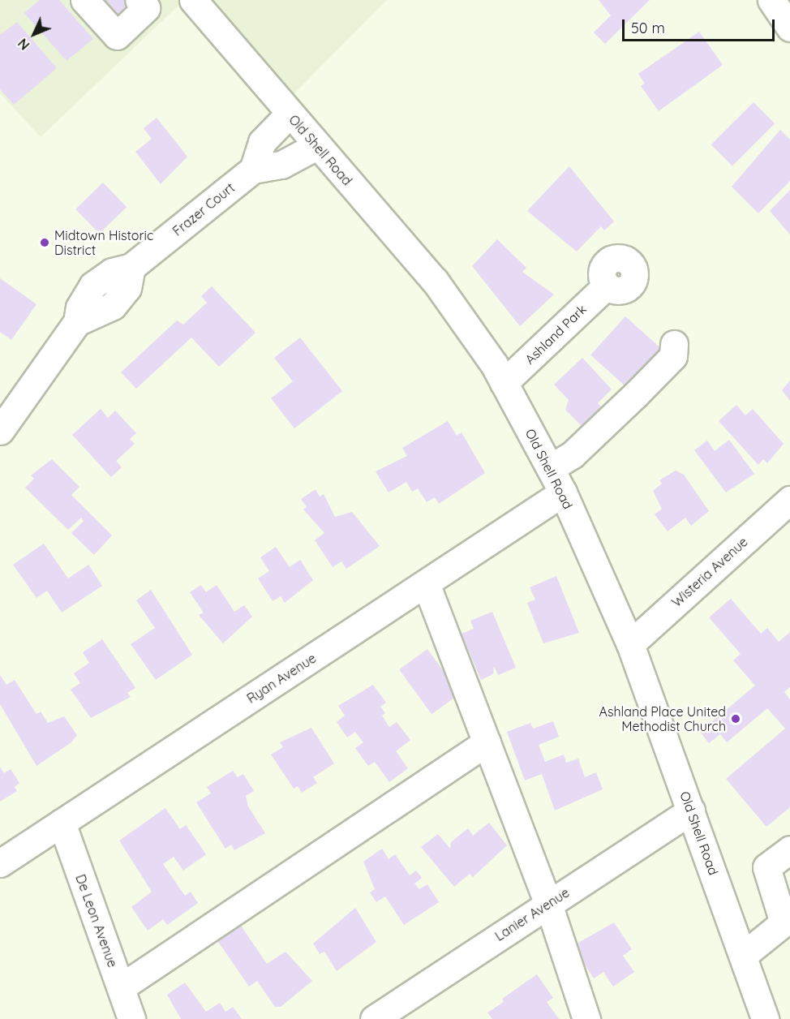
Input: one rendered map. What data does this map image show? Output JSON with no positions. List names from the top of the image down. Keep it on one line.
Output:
{"streets":{"street":["Old Shell Road","Frazer Court","Ashland Park","Wisteria Avenue","Ryan Avenue","Lanier Avenue","De Leon Avenue"]},"crossings":[["Old Shell Road","Frazer Court"],["Old Shell Road","Ashland Park"],["Old Shell Road","Wisteria Avenue"],["Old Shell Road","Ryan Avenue"],["Old Shell Road","Lanier Avenue"],["Ryan Avenue","De Leon Avenue"]],"places":["Midtown Historic District","Ashland Place United Methodist Church"],"scale_bar":"50 m","north":"bottom left"}
